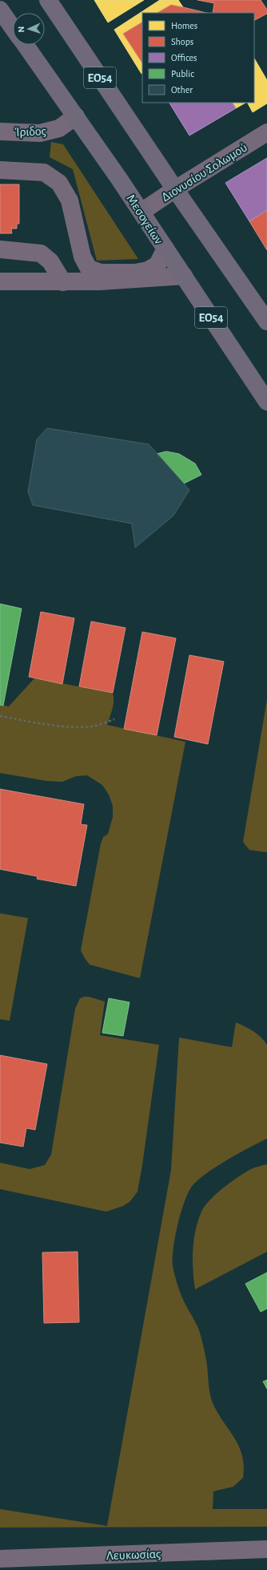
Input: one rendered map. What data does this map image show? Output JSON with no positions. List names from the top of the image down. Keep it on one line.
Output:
{"streets":{"main road":["ΕΟ54","Μεσογείων"],"street":["Ίριδος","Διονυσίου Σολωμού","Λευκωσίας"]},"crossings":[["ΕΟ54","Διονυσίου Σολωμού"],["Ίριδος","Μεσογείων"],["Διονυσίου Σολωμού","Μεσογείων"]],"legend":["Homes","Shops","Offices","Public","Other"],"north":"left"}
